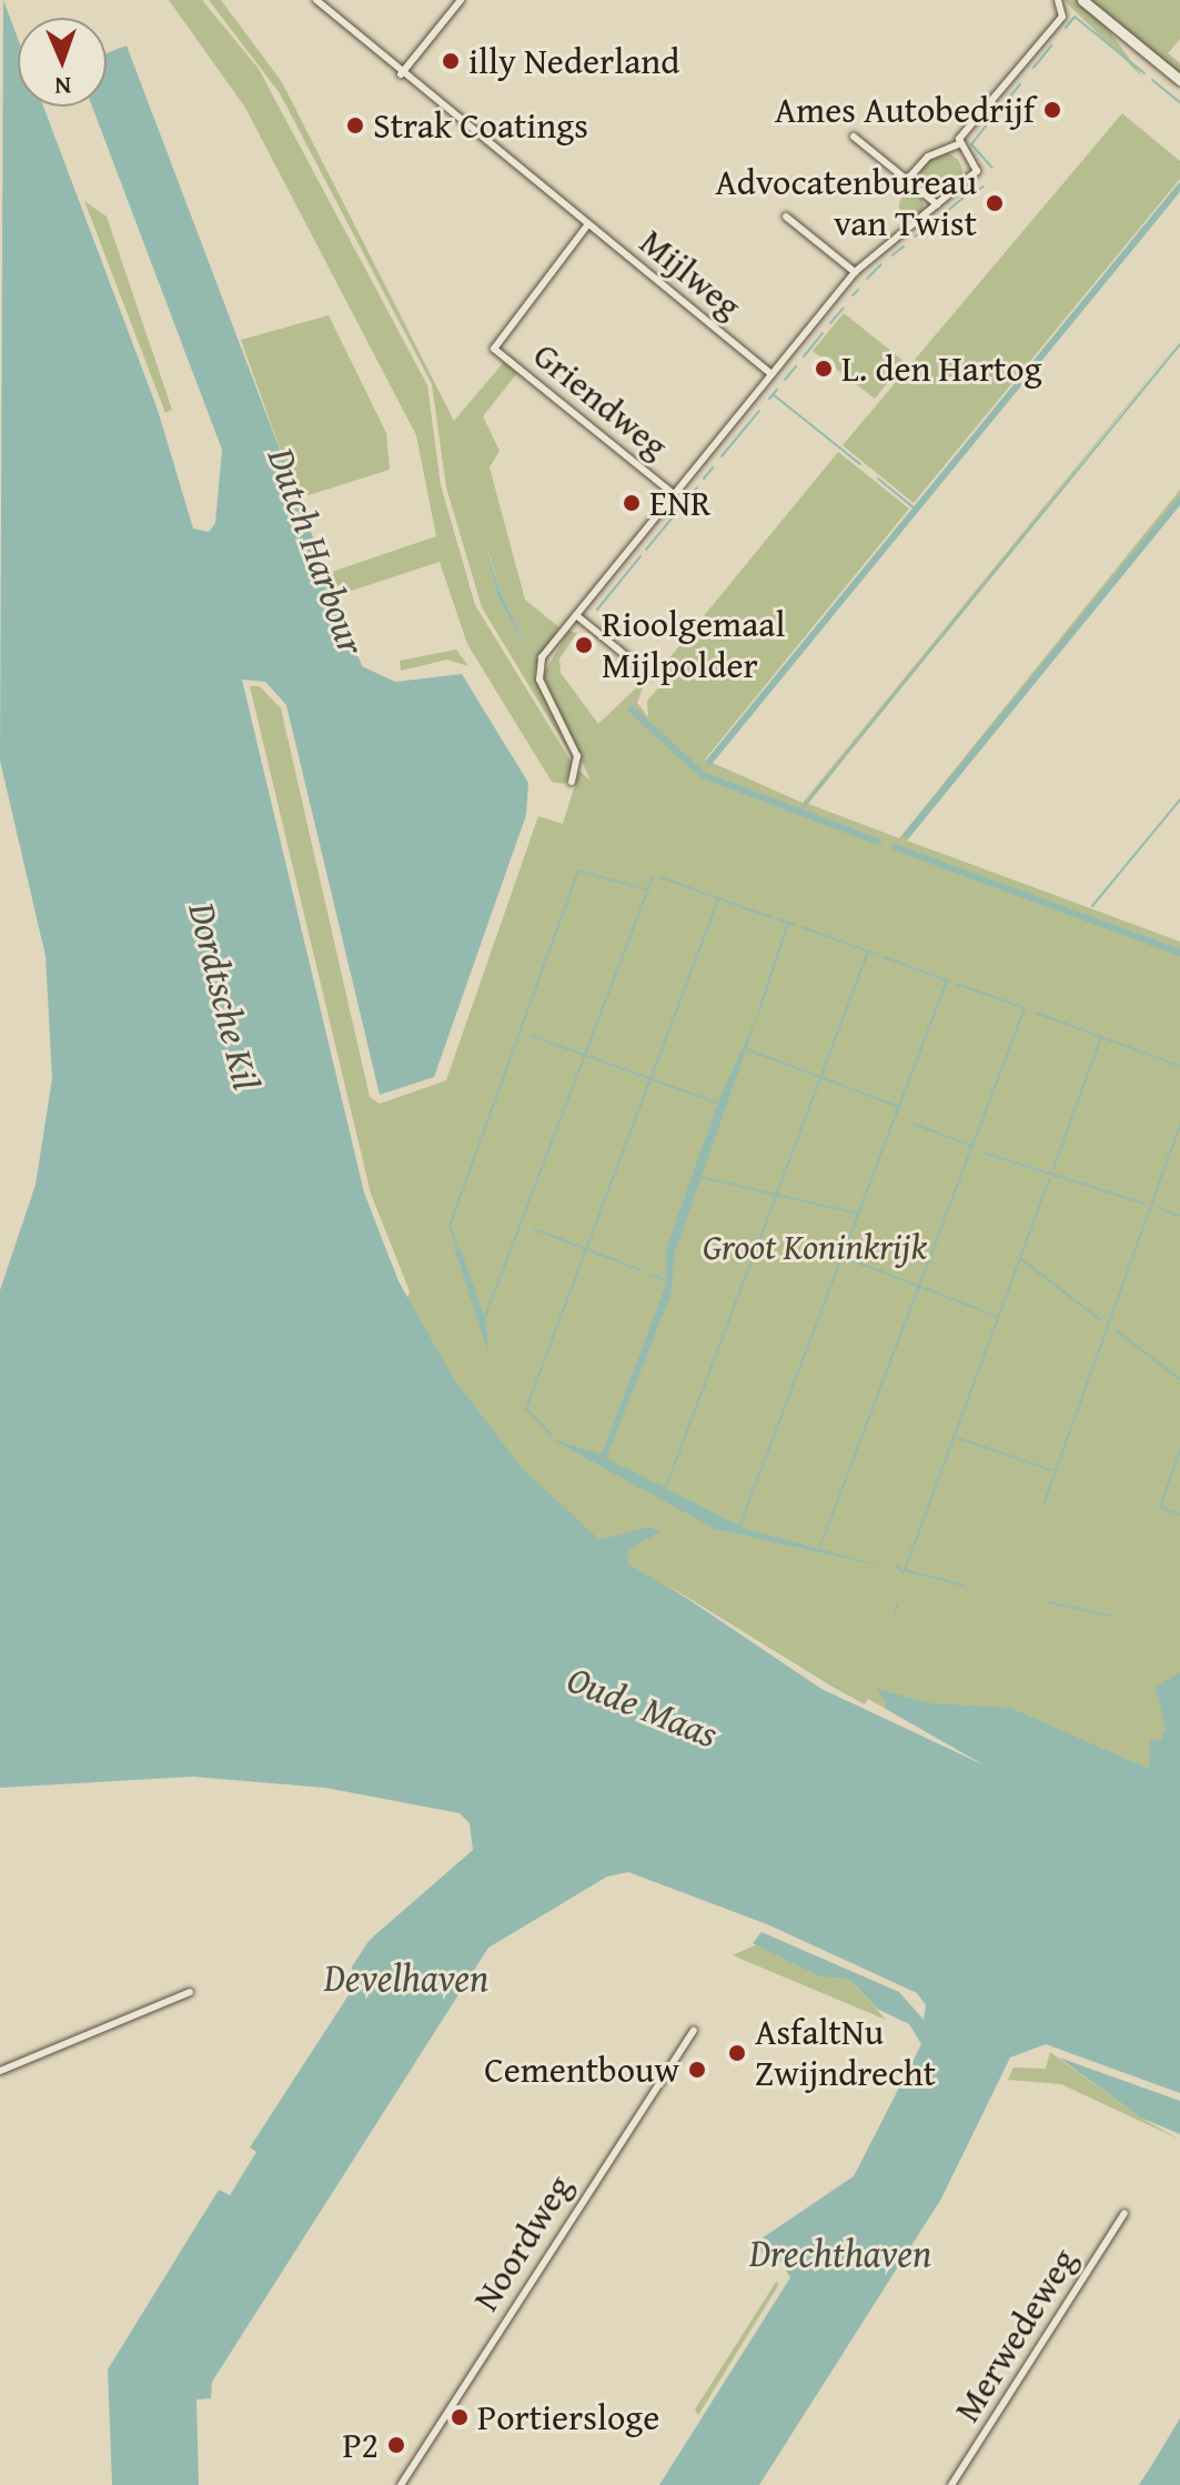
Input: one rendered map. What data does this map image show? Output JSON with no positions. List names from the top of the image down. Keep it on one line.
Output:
{"streets":{"street":["Mijlweg","Griendweg","Noordweg","Merwedeweg"]},"crossings":[["Mijlweg","Griendweg"]],"water":["Dutch Harbour","Dordtsche Kil","Oude Maas","Develhaven","Drechthaven"],"parks":["Groot Koninkrijk"],"places":["illy Nederland","Ames Autobedrijf","Strak Coatings","Advocatenbureau van Twist","L. den Hartog","ENR","Rioolgemaal Mijlpolder","AsfaltNu Zwijndrecht","Cementbouw","Portiersloge","P2"],"north":"bottom"}
